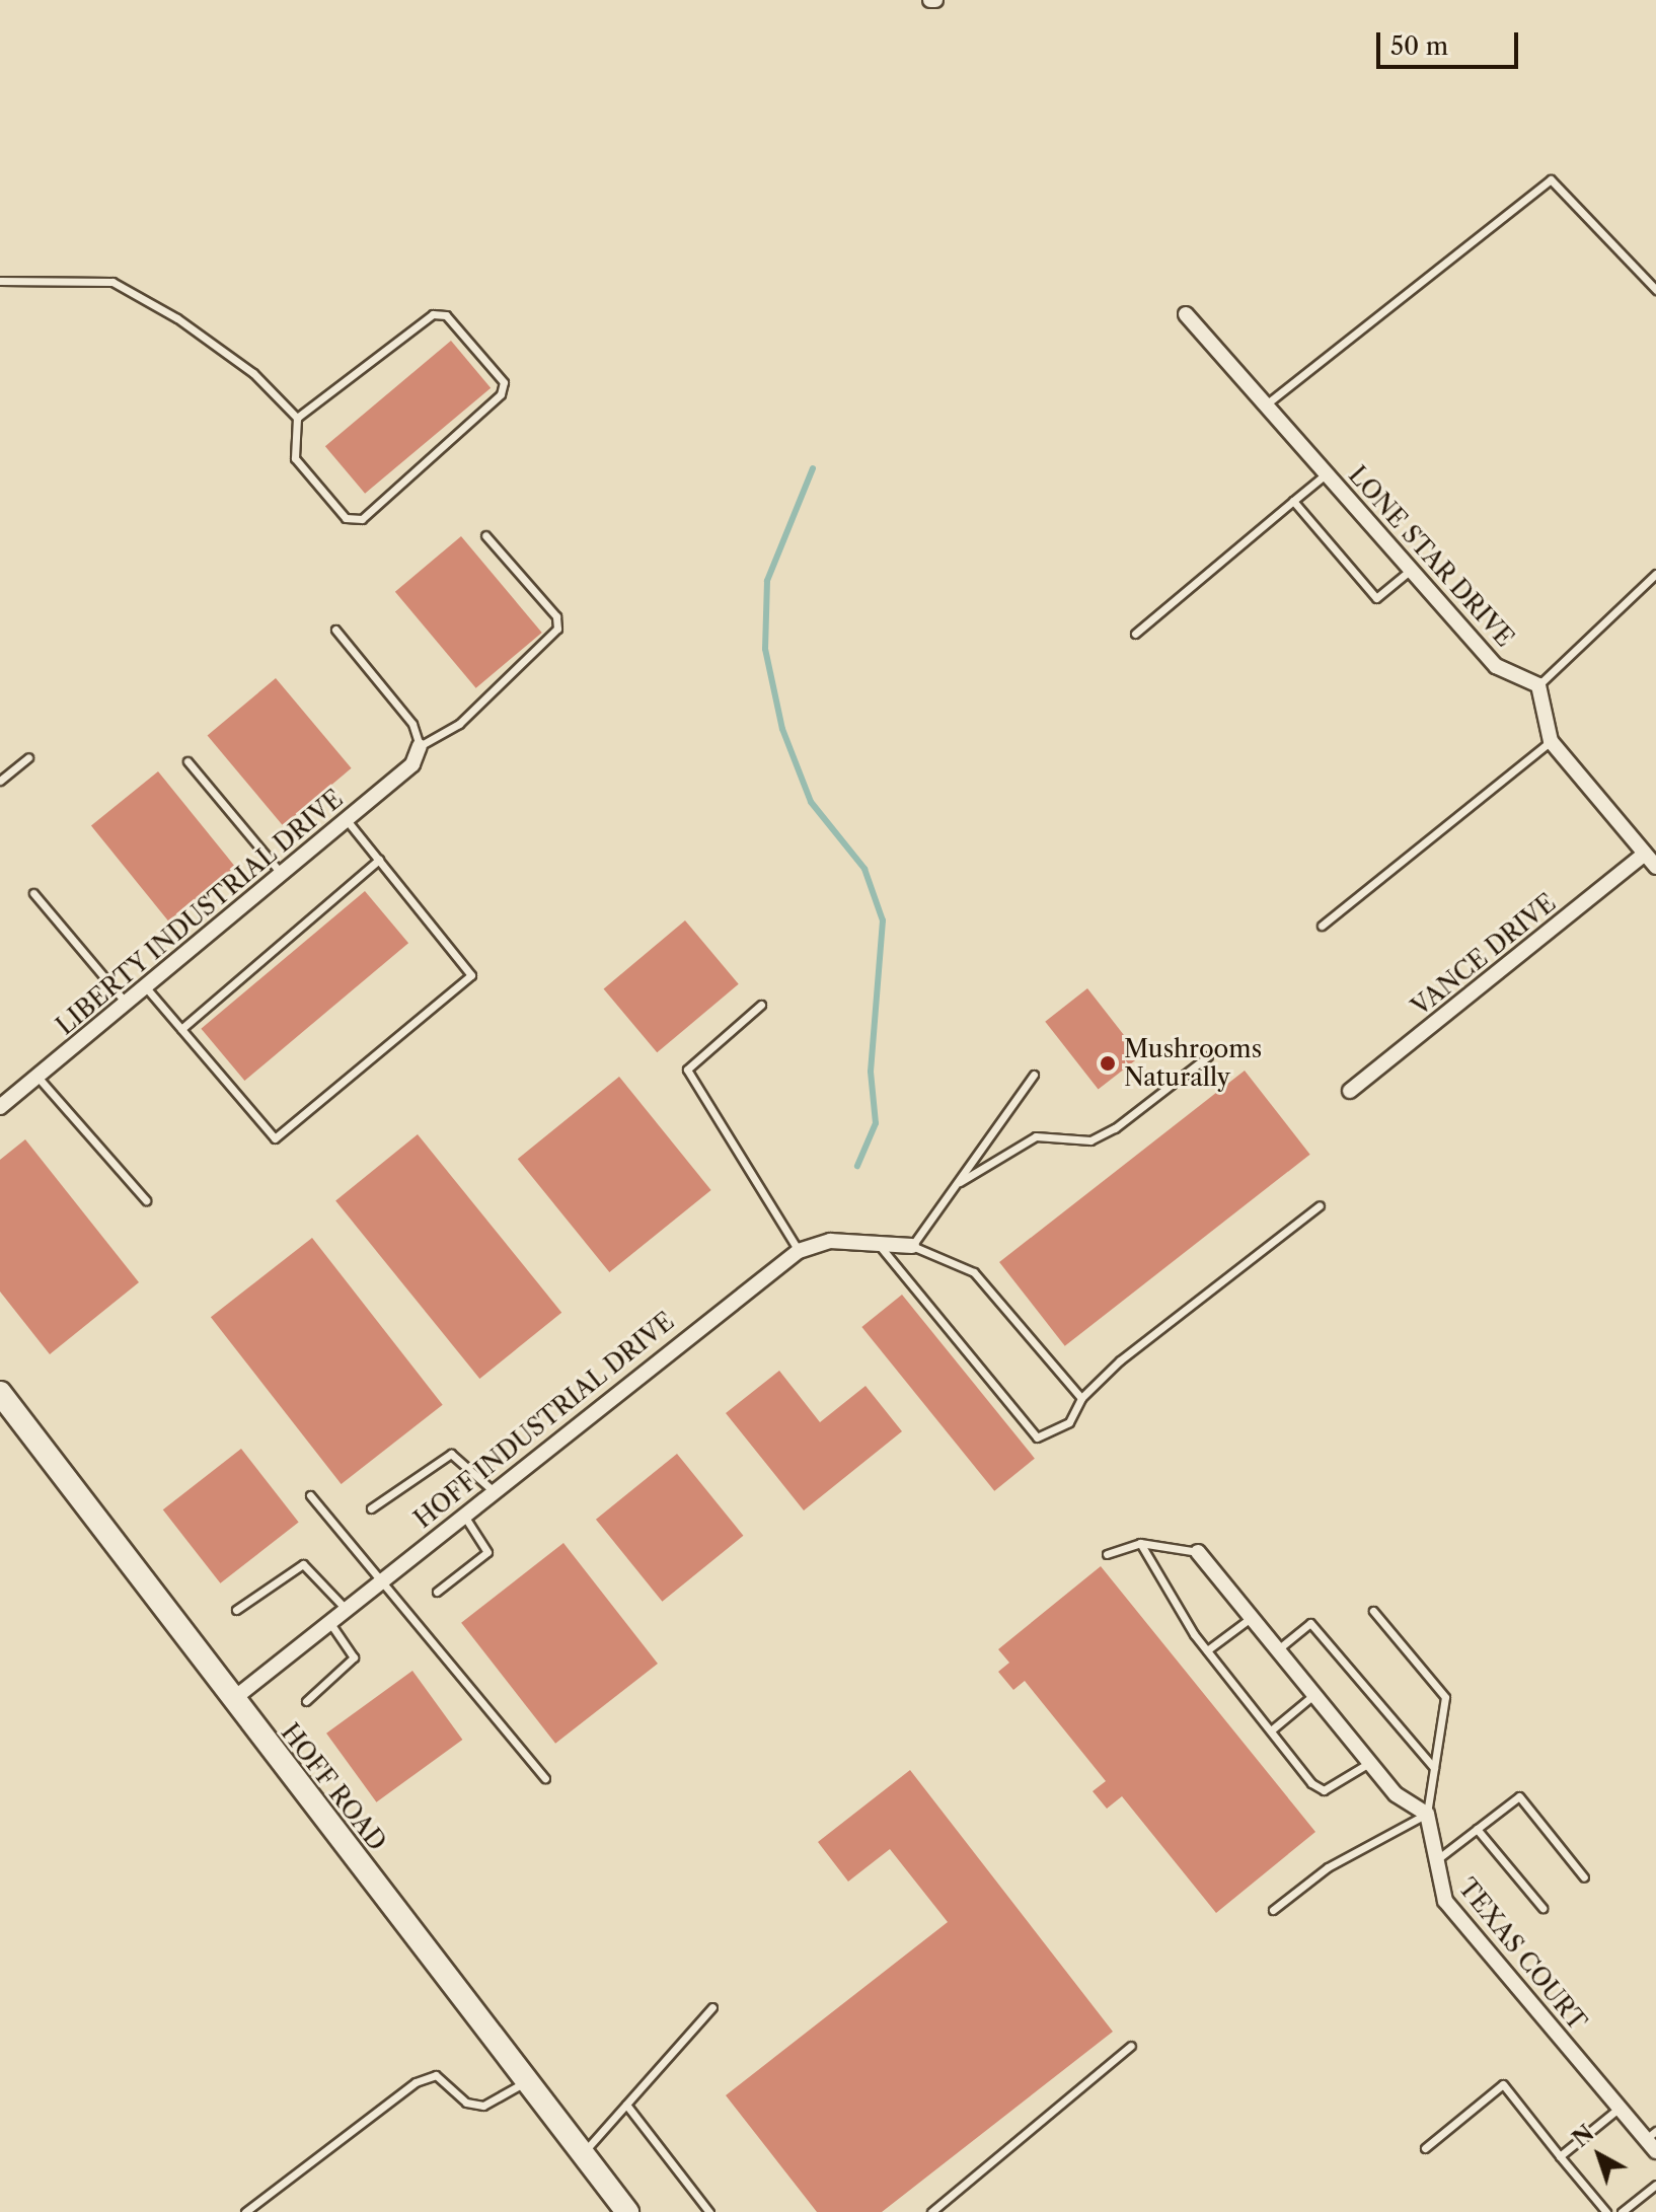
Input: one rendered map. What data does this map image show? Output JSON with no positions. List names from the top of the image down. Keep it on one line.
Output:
{"streets":{"street":["LONE STAR DRIVE","LIBERTY INDUSTRIAL DRIVE","VANCE DRIVE","HOFF INDUSTRIAL DRIVE","HOFF ROAD","TEXAS COURT"]},"crossings":[["HOFF INDUSTRIAL DRIVE","HOFF ROAD"]],"places":["Mushrooms Naturally"],"scale_bar":"50 m","north":"top left"}
